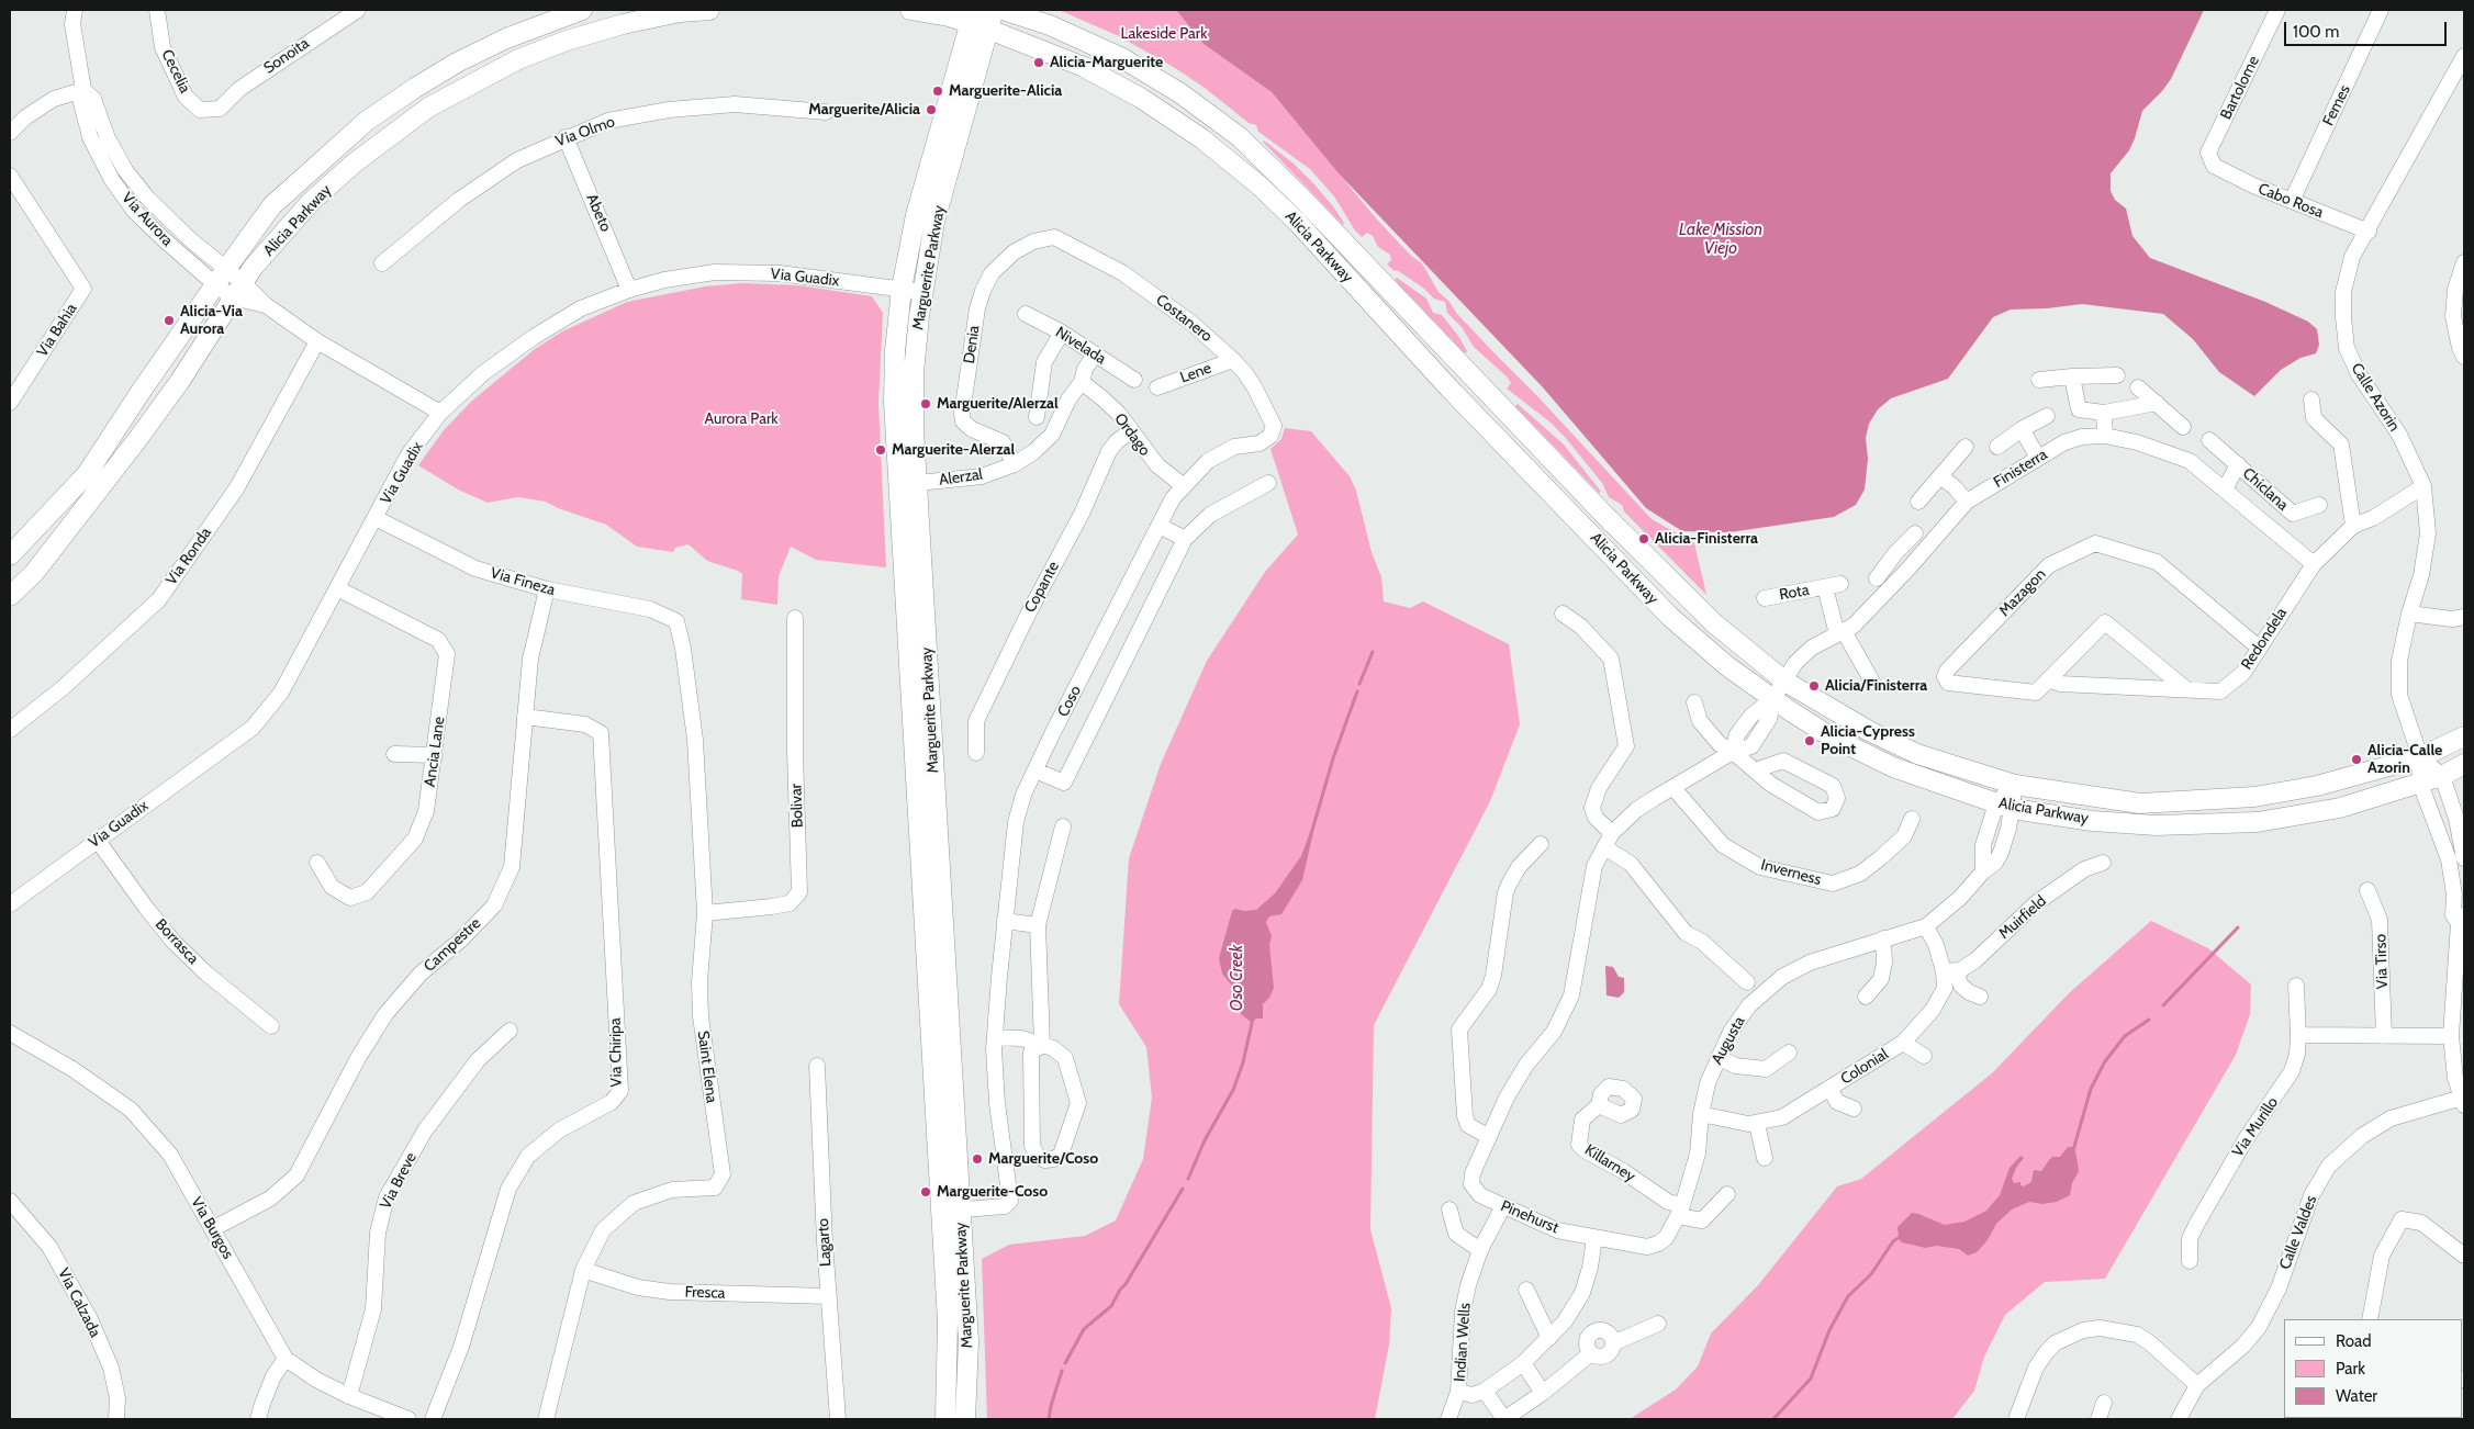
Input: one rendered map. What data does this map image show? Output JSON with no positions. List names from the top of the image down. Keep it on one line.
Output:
{"streets":{"main road":["Alicia Parkway","Marguerite Parkway"],"street":["Sonoita","Cecelia","Bartolome","Femes","Via Olmo","Cabo Rosa","Abeto","Via Aurora","Via Guadix","Costanero","Via Bahia","Denia","Nivelada","Lene","Calle Azorin","Ordago","Finisterra","Alerzal","Chiclana","Via Ronda","Via Fineza","Copante","Rota","Mazagon","Redondela","Coso","Ancia Lane","Bolivar","Inverness","Muirfield","Borrasca","Campestre","Via Tirso","Augusta","Via Chiripa","Saint Elena","Colonial","Via Murillo","Killarney","Via Breve","Pinehurst","Via Burgos","Calle Valdes","Lagarto","Fresca","Via Calzada","Indian Wells"]},"crossings":[["Sonoita","Cecelia"],["Bartolome","Cabo Rosa"],["Femes","Cabo Rosa"],["Via Olmo","Abeto"],["Cabo Rosa","Calle Azorin"],["Abeto","Via Guadix"],["Via Aurora","Alicia Parkway"],["Via Aurora","Via Guadix"],["Via Aurora","Via Ronda"],["Alicia Parkway","Marguerite Parkway"],["Alicia Parkway","Calle Azorin"],["Alicia Parkway","Finisterra"],["Alicia Parkway","Augusta"],["Marguerite Parkway","Via Guadix"],["Marguerite Parkway","Alerzal"],["Marguerite Parkway","Coso"],["Via Guadix","Via Fineza"],["Via Guadix","Ancia Lane"],["Via Guadix","Borrasca"],["Costanero","Denia"],["Costanero","Lene"],["Costanero","Coso"],["Denia","Alerzal"],["Nivelada","Alerzal"],["Calle Azorin","Redondela"],["Calle Azorin","Calle Valdes"],["Ordago","Alerzal"],["Ordago","Copante"],["Ordago","Coso"],["Finisterra","Chiclana"],["Finisterra","Rota"],["Finisterra","Redondela"],["Via Fineza","Campestre"],["Via Fineza","Saint Elena"],["Mazagon","Redondela"],["Bolivar","Saint Elena"],["Muirfield","Colonial"],["Campestre","Via Chiripa"],["Campestre","Via Burgos"],["Augusta","Colonial"],["Augusta","Killarney"],["Augusta","Pinehurst"],["Saint Elena","Fresca"],["Via Breve","Via Burgos"],["Pinehurst","Indian Wells"],["Lagarto","Fresca"]],"water":["Lake Mission Viejo","Oso Creek"],"parks":["Lakeside Park","Aurora Park"],"places":["Alicia-Marguerite","Marguerite-Alicia","Marguerite/Alicia","Alicia-Via Aurora","Marguerite/Alerzal","Marguerite-Alerzal","Alicia-Finisterra","Alicia/Finisterra","Alicia-Cypress Point","Alicia-Calle Azorin","Marguerite/Coso","Marguerite-Coso"],"legend":["Road","Park","Water"],"scale_bar":"100 m"}
